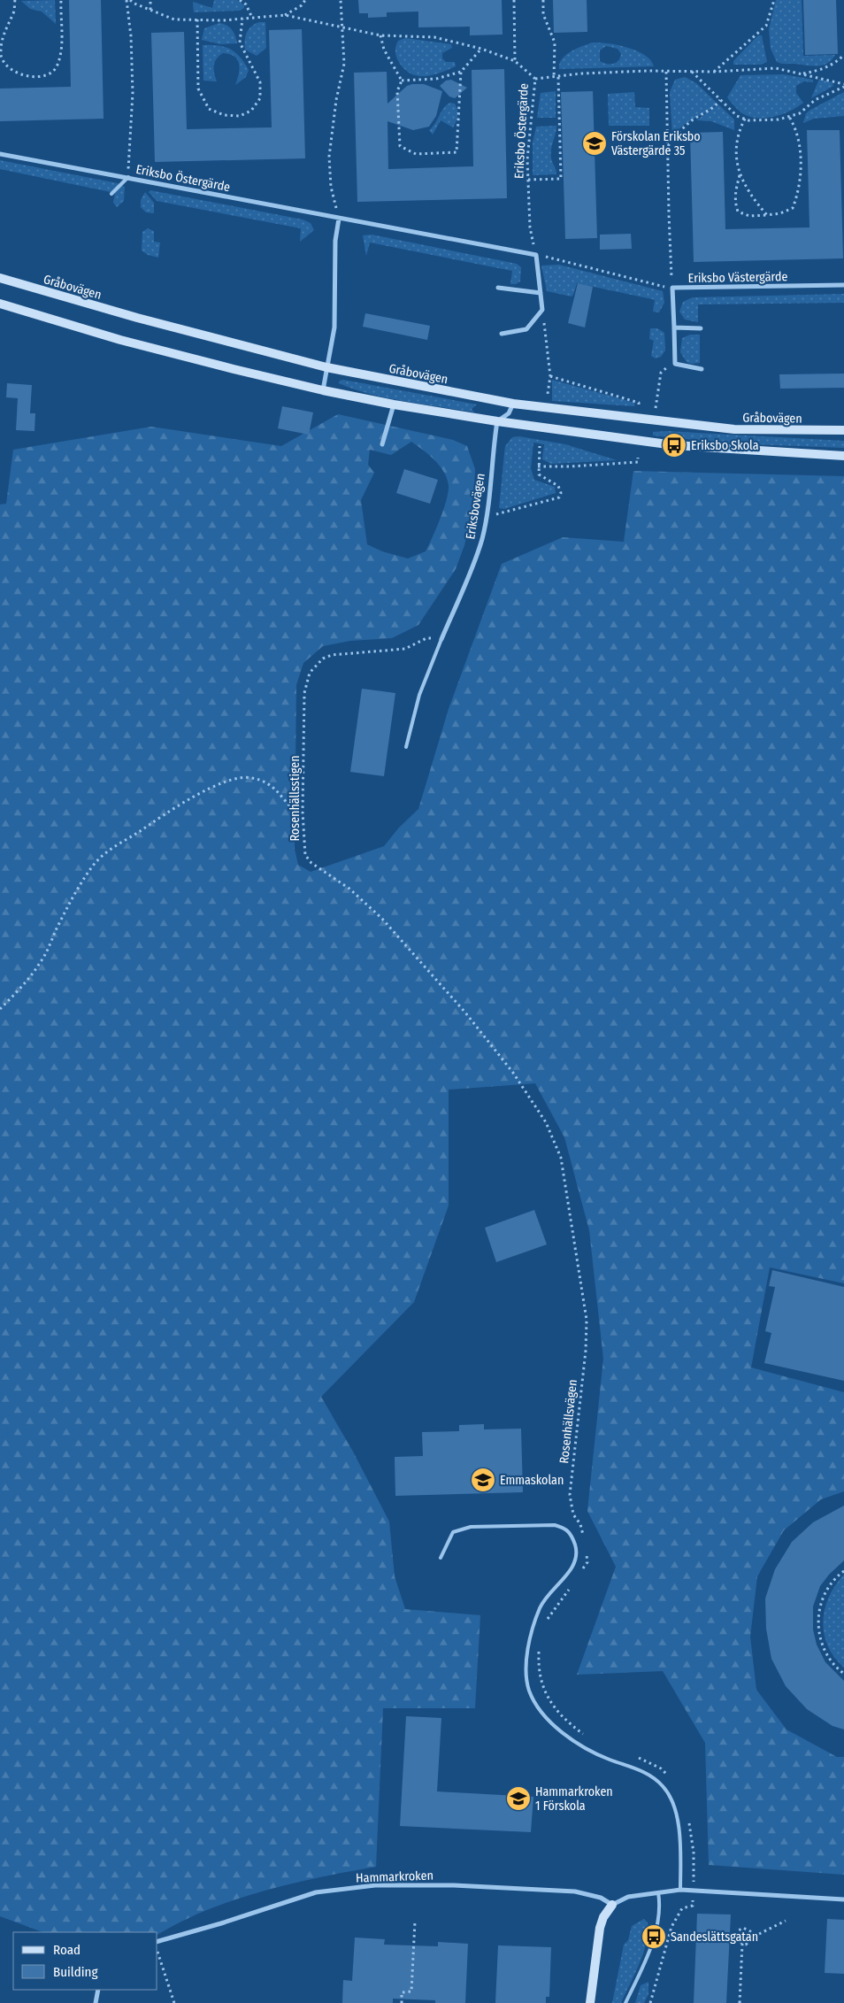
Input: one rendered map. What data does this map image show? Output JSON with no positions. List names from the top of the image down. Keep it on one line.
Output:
{"streets":{"main road":["Gråbovägen"],"street":["Eriksbo Östergärde","Eriksbo Västergärde","Eriksbovägen","Hammarkroken"],"path":["Rosenhällsstigen","Rosenhällsvägen"]},"crossings":[["Eriksbovägen","Rosenhällsstigen"],["Rosenhällsstigen","Rosenhällsvägen"]],"places":{"school or university":["Förskolan Eriksbo Västergärde 35","Emmaskolan","Hammarkroken 1 Förskola"],"bus stop":["Eriksbo Skola","Sandeslättsgatan"]},"legend":["Road","Building"]}
